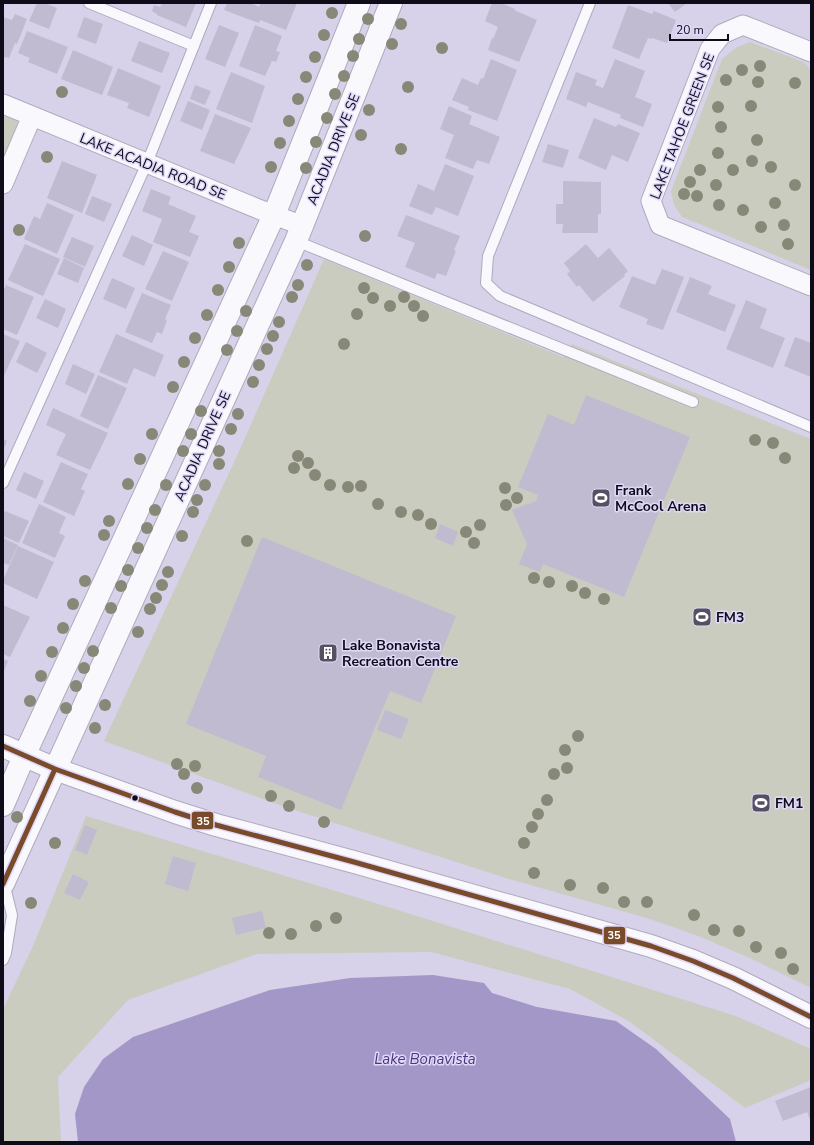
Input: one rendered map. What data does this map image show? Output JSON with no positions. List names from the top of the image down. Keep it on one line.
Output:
{"streets":{"street":["LAKE TAHOE GREEN SE","ACADIA DRIVE SE","LAKE ACADIA ROAD SE"]},"crossings":[["ACADIA DRIVE SE","LAKE ACADIA ROAD SE"]],"water":["Lake Bonavista"],"places":{"sports":["Frank McCool Arena","FM3","FM1"],"building":["Lake Bonavista Recreation Centre"]},"lines":["transit line 35"],"scale_bar":"20 m"}
